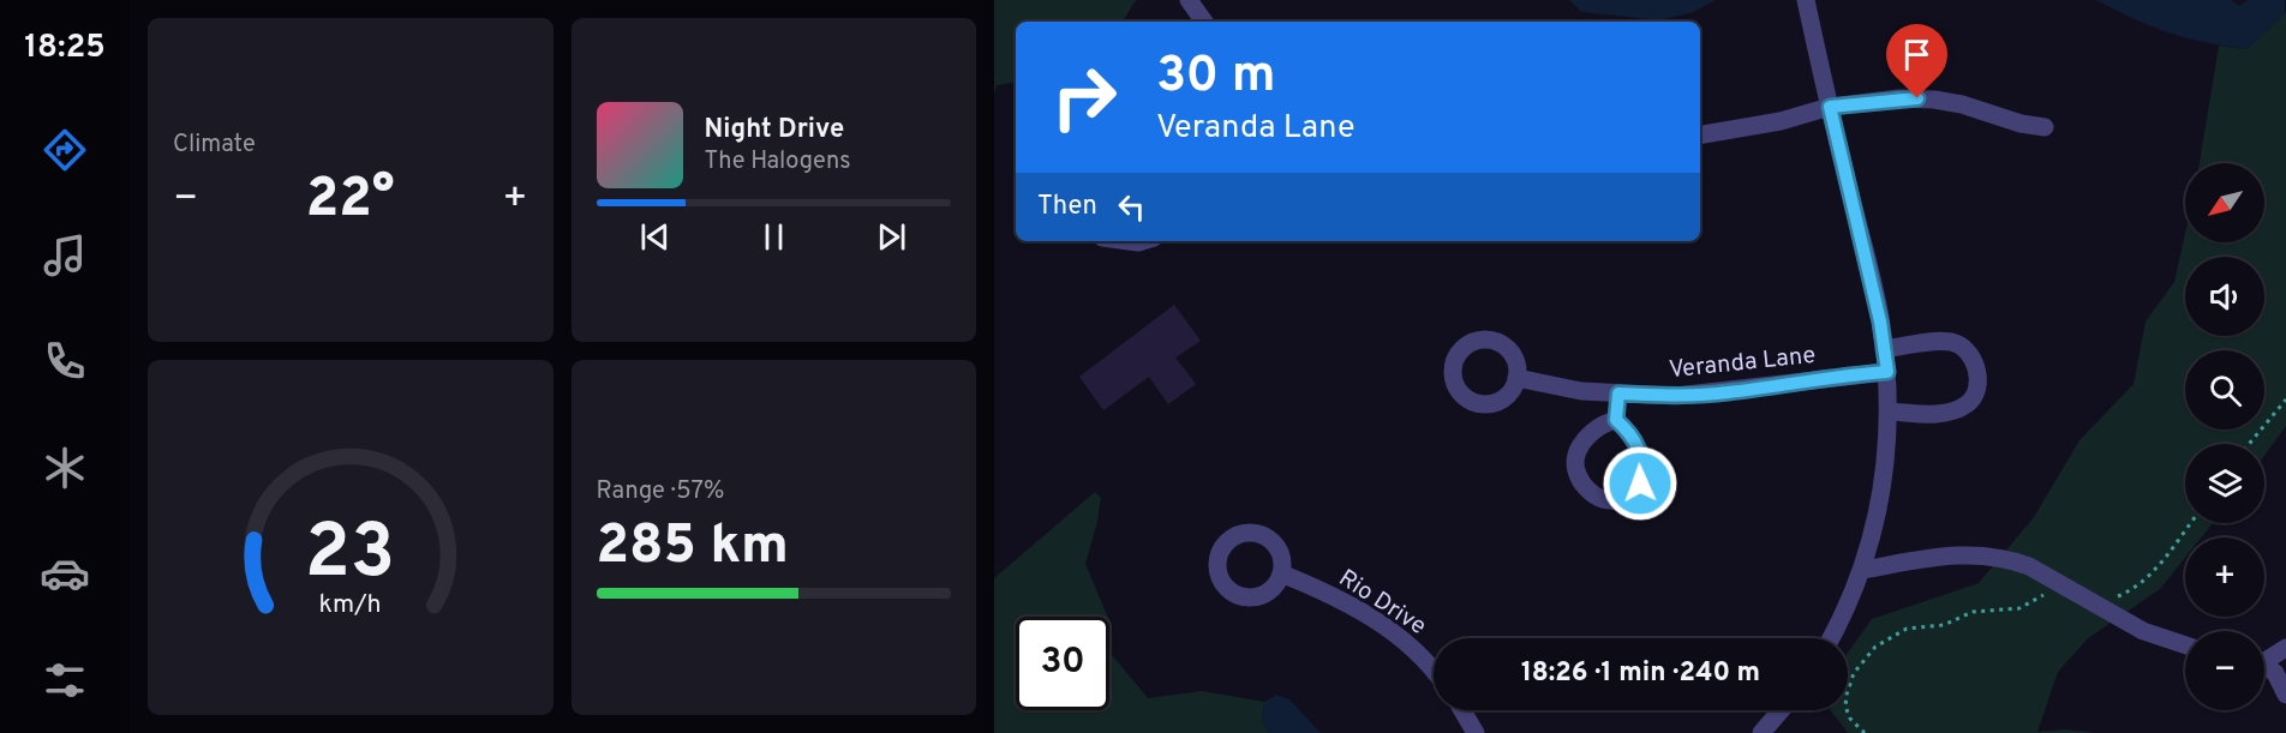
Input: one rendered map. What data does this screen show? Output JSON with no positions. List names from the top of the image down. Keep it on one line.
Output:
{"streets":{"street":["Veranda Lane","Rio Drive"]},"north":"bottom left","page":{"tabs":"18:25","tile":["Climate",["Range · 57%","285 km"]],"turn":["30 m","Veranda Lane"],"song":["Night Drive","The Halogens"],"map_buttons":["+","−"],"heat":["−","22°","+"],"then":"Then","limit":"30","trip":"18:26 · 1 min · 240 m","gauge":["23","km/h"]}}
